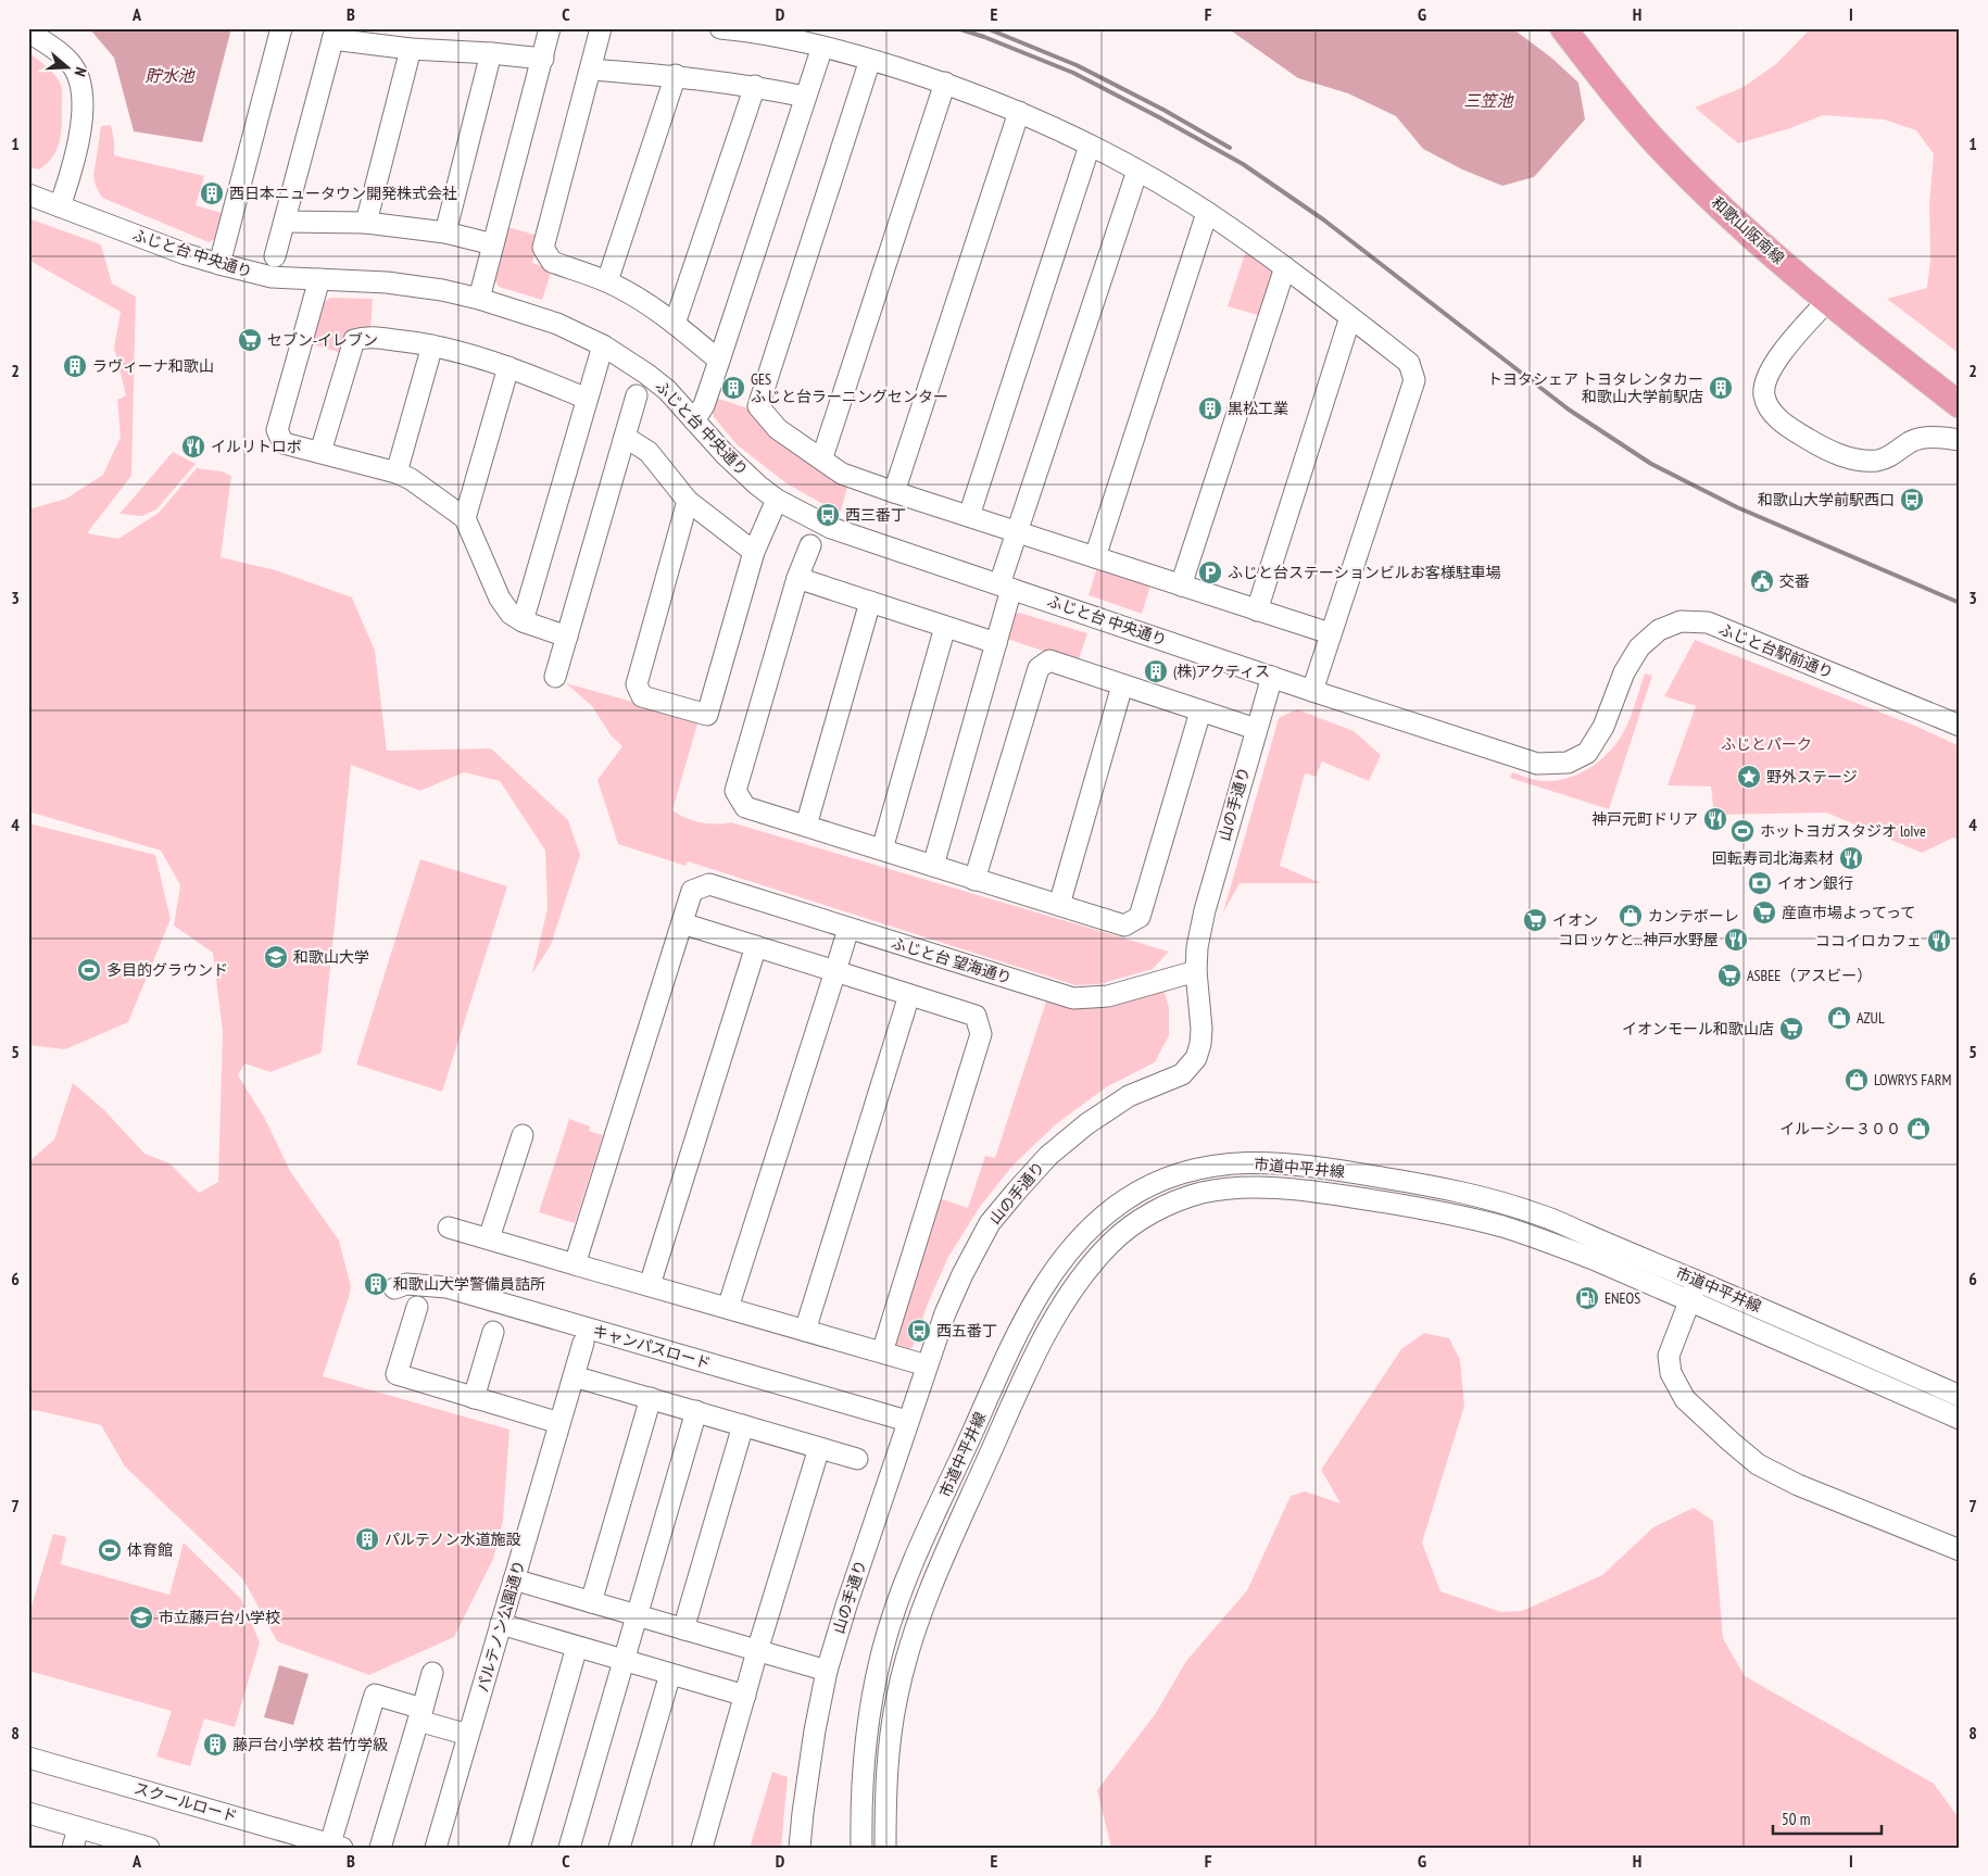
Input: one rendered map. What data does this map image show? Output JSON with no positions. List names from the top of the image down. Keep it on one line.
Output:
{"streets":{"main road":["和歌山阪南線"],"street":["ふじと台 中央通り","ふじと台駅前通り","山の手通り","ふじと台 望海通り","市道中平井線","キャンパスロード","パルテノン公園通り","スクールロード"]},"crossings":[["ふじと台 中央通り","山の手通り"],["山の手通り","ふじと台 望海通り"],["山の手通り","キャンパスロード"]],"water":["貯水池","三笠池"],"parks":["ふじとパーク"],"places":{"building":["西日本ニュータウン開発株式会社","ラヴィーナ和歌山","GES ふじと台ラーニングセンター","トヨタシェア トヨタレンタカー 和歌山大学前駅店","黒松工業","(株)アクティス","和歌山大学警備員詰所","パルテノン水道施設","藤戸台小学校 若竹学級"],"supermarket":["セブン-イレブン","産直市場よってって","イオン","ASBEE（アスビー）","イオンモール和歌山店"],"restaurant":["イルリトロボ","神戸元町ドリア","回転寿司北海素材","コロッケと...神戸水野屋","ココイロカフェ"],"bus stop":["和歌山大学前駅西口","西三番丁","西五番丁"],"parking":["ふじと台ステーションビルお客様駐車場"],"public building":["交番"],"place":["野外ステージ"],"sports":["ホットヨガスタジオ loIve","多目的グラウンド","体育館"],"bank":["イオン銀行"],"shop":["カンテボーレ","AZUL","LOWRYS FARM","イルーシー３００"],"school or university":["和歌山大学","市立藤戸台小学校"],"fuel station":["ENEOS"]},"scale_bar":"50 m","north":"right","grid":{"columns":["A","B","C","D","E","F","G","H","I"],"rows":["1","2","3","4","5","6","7","8"]}}
